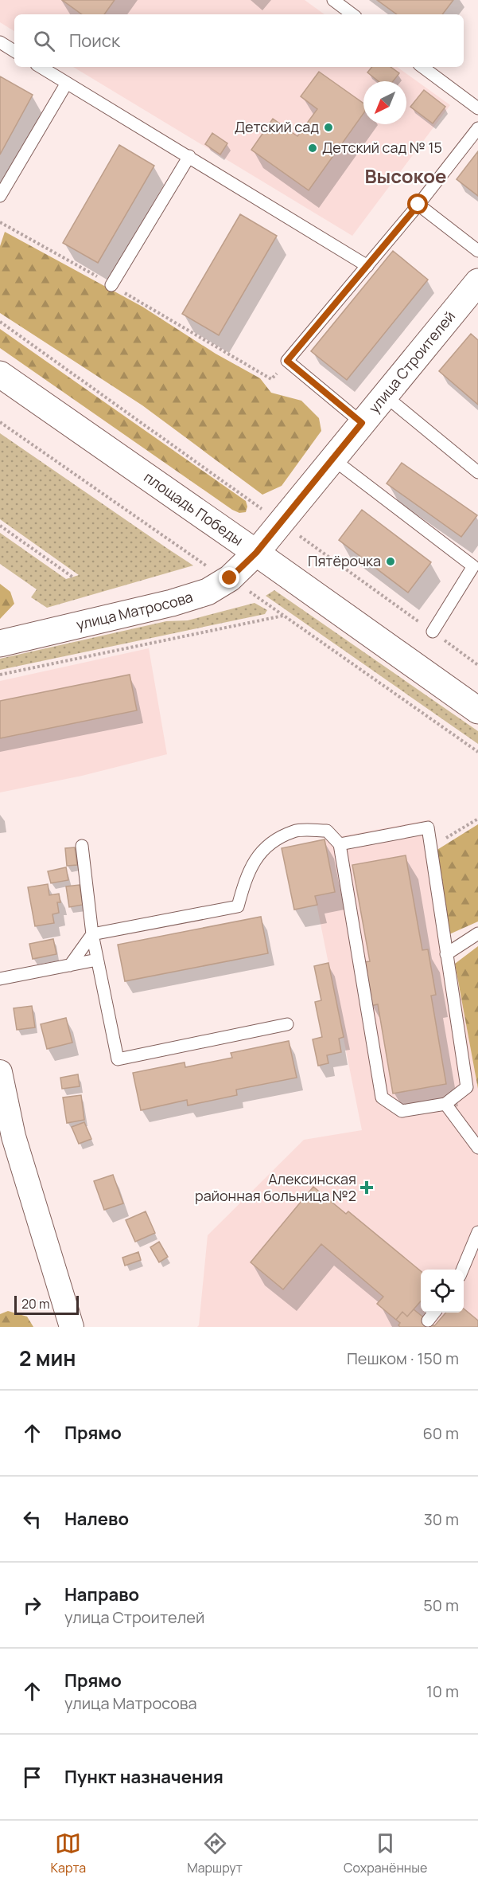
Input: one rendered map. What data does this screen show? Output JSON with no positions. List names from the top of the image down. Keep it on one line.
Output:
{"streets":{"main road":["улица Строителей","площадь Победы","улица Матросова"]},"crossings":[["улица Строителей","площадь Победы"],["улица Строителей","улица Матросова"],["площадь Победы","улица Матросова"]],"districts":["Высокое"],"places":{"other":["Детский сад","Детский сад № 15","Пятёрочка"],"health":["Алексинская районная больница №2"]},"scale_bar":"20 m","north":"bottom left","page":{"search":"Поиск","scale":"20 m","heading":["2 мин","Пешком · 150 m"],"list":[["Прямо","60 m"],["Налево","30 m"],["Направо","улица Строителей","50 m"],["Прямо","улица Матросова","10 m"],"Пункт назначения"],"nav":["Карта","Маршрут","Сохранённые"]}}
